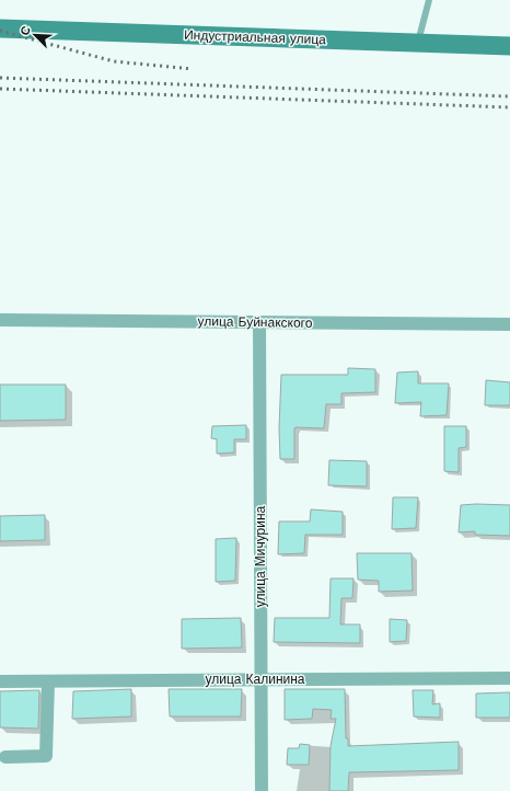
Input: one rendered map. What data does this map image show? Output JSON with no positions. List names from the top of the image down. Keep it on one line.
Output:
{"streets":{"street":["Индустриальная улица","улица Буйнакского","улица Мичурина","улица Калинина"]},"crossings":[["улица Буйнакского","улица Мичурина"],["улица Мичурина","улица Калинина"]],"north":"top left"}
